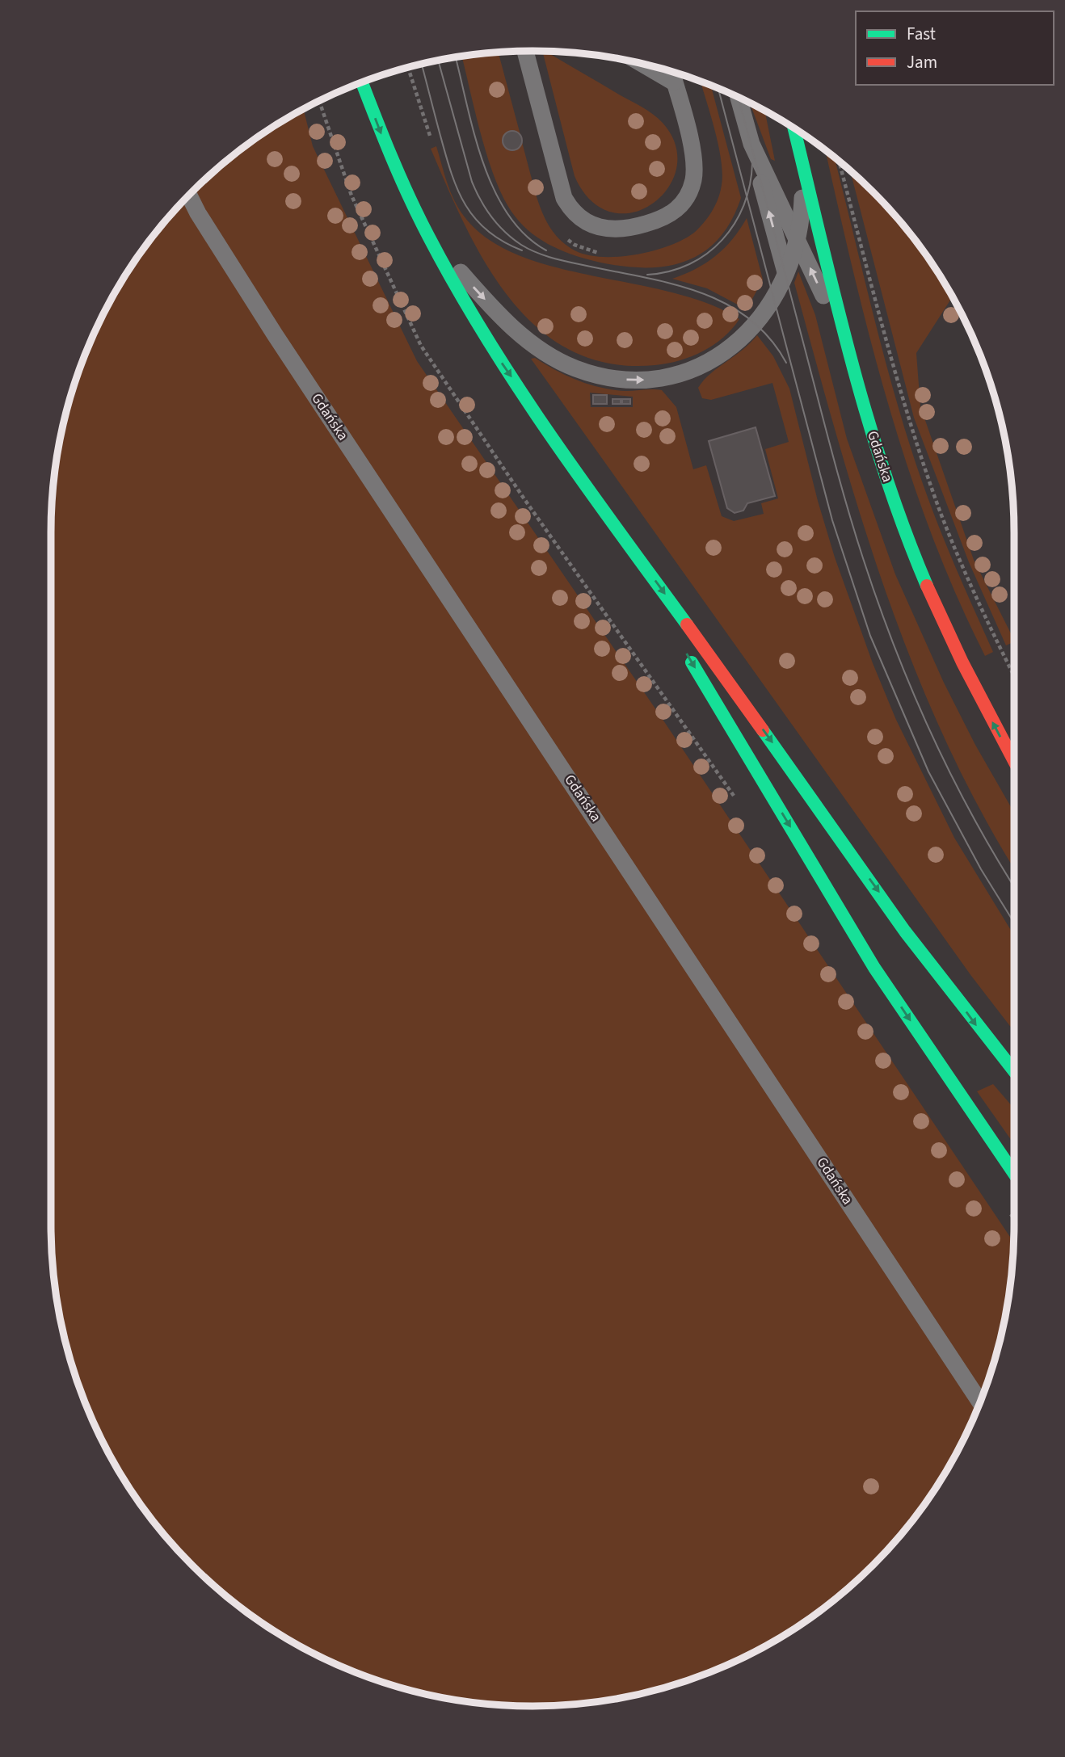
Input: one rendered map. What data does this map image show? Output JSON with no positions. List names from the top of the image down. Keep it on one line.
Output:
{"streets":{"main road":["Gdańska"]},"legend":["Fast","Jam"]}
